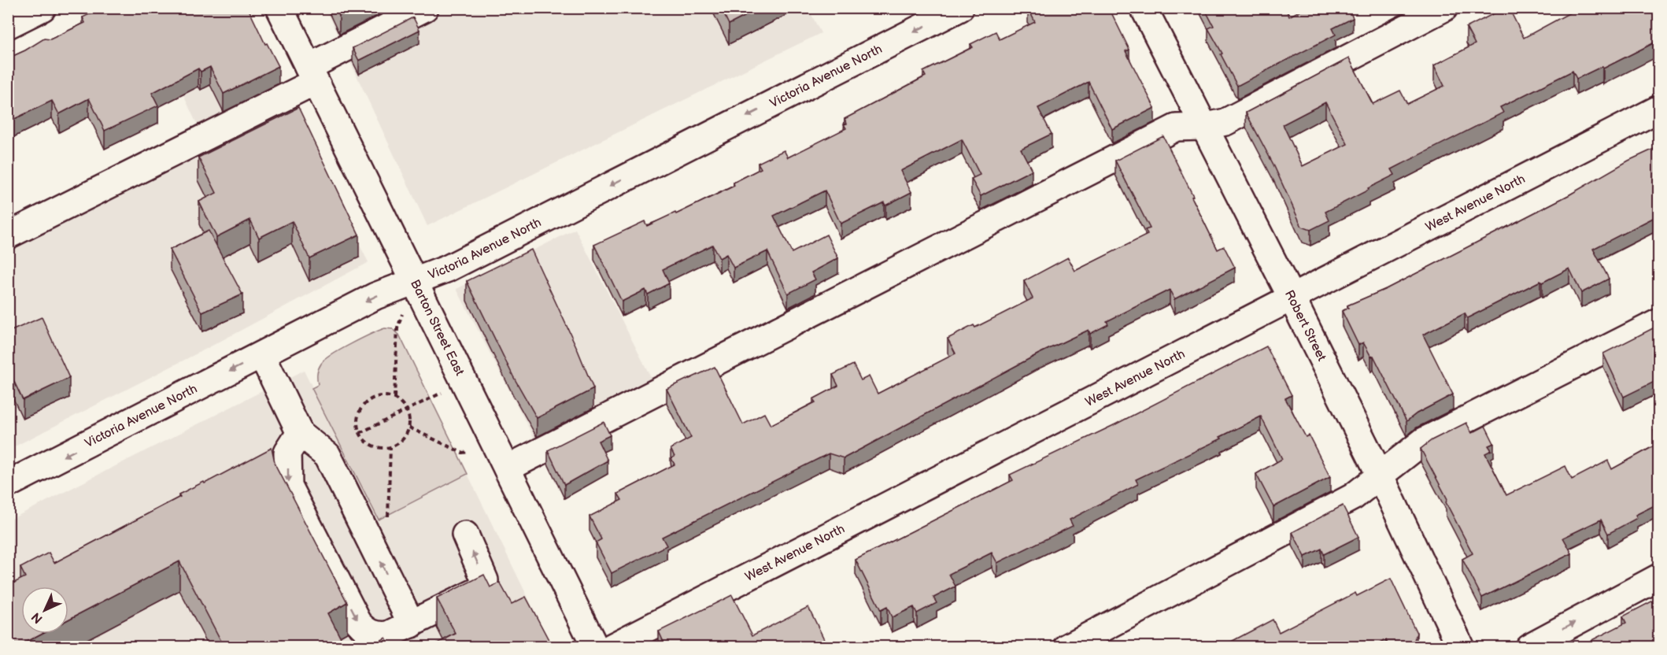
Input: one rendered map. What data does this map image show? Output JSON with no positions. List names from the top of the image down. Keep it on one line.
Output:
{"streets":{"street":["Victoria Avenue North","West Avenue North","Robert Street","Barton Street East"]},"crossings":[["Victoria Avenue North","Barton Street East"],["West Avenue North","Robert Street"]],"north":"bottom left"}
